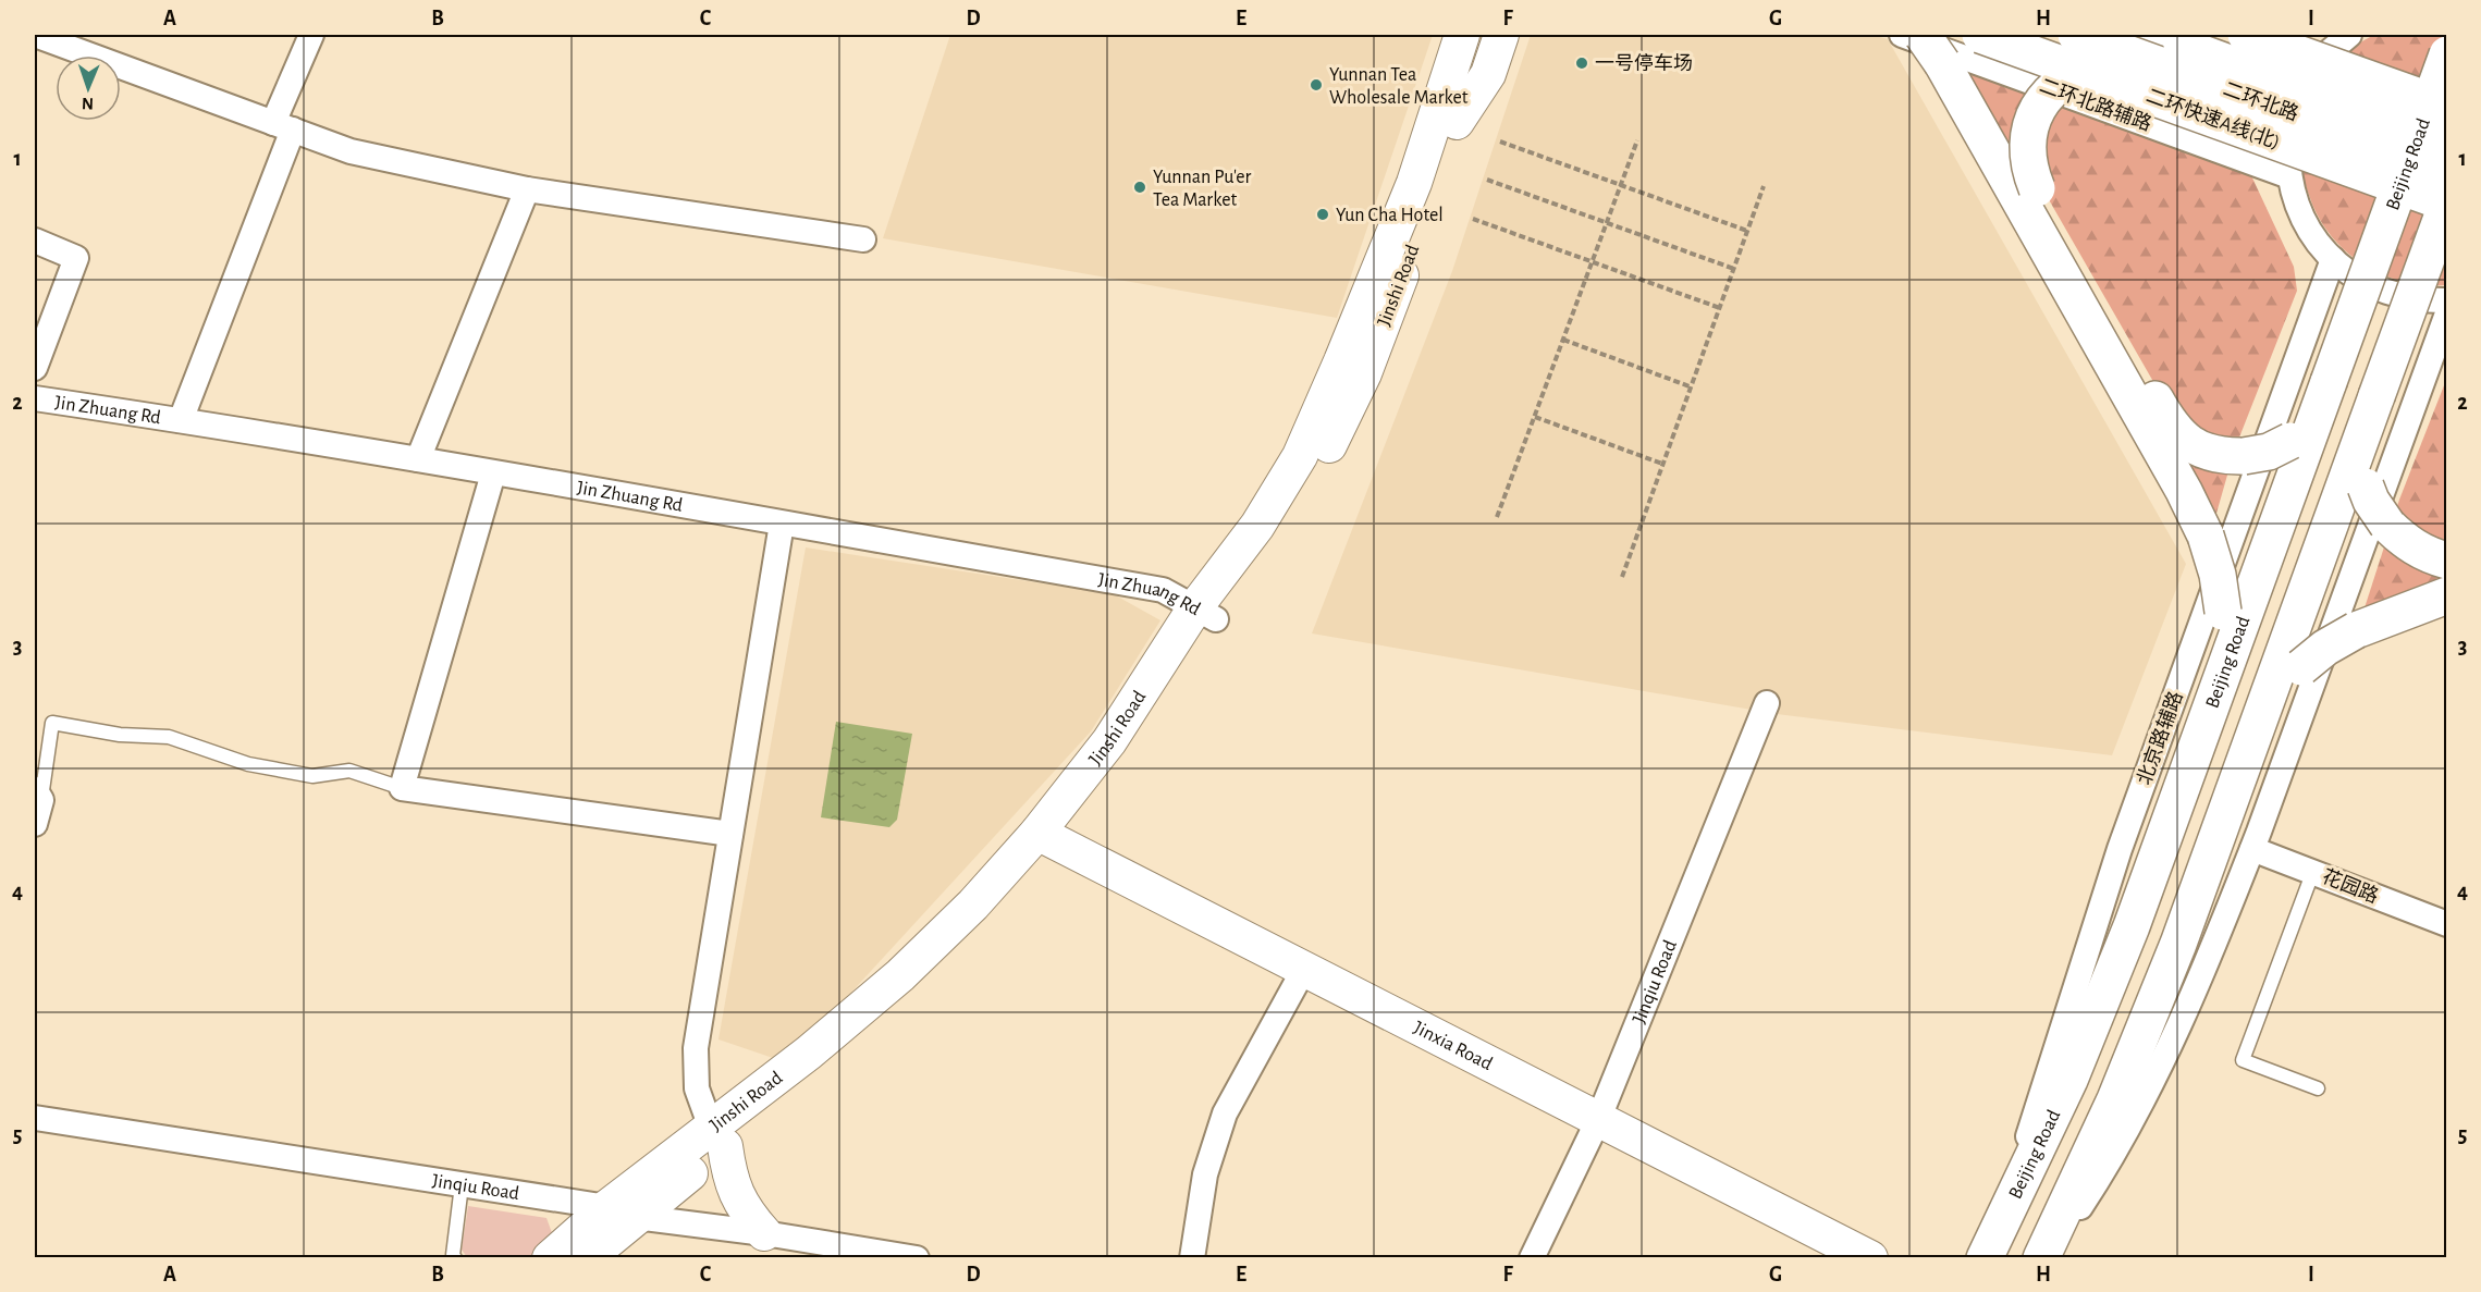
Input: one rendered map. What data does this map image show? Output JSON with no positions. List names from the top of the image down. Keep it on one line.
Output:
{"streets":{"main road":["二环北路","二环快速A线(北)","Beijing Road"],"street":["二环北路辅路","Jinshi Road","Jin Zhuang Rd","北京路辅路","花园路","Jinqiu Road","Jinxia Road"]},"crossings":[["Beijing Road","北京路辅路"],["Jinshi Road","Jin Zhuang Rd"],["Jinshi Road","Jinqiu Road"],["Jinshi Road","Jinxia Road"],["Jinqiu Road","Jinxia Road"]],"places":["一号停车场","Yunnan Tea Wholesale Market","Yunnan Pu'er Tea Market","Yun Cha Hotel"],"north":"bottom","grid":{"columns":["A","B","C","D","E","F","G","H","I"],"rows":["1","2","3","4","5"]}}
